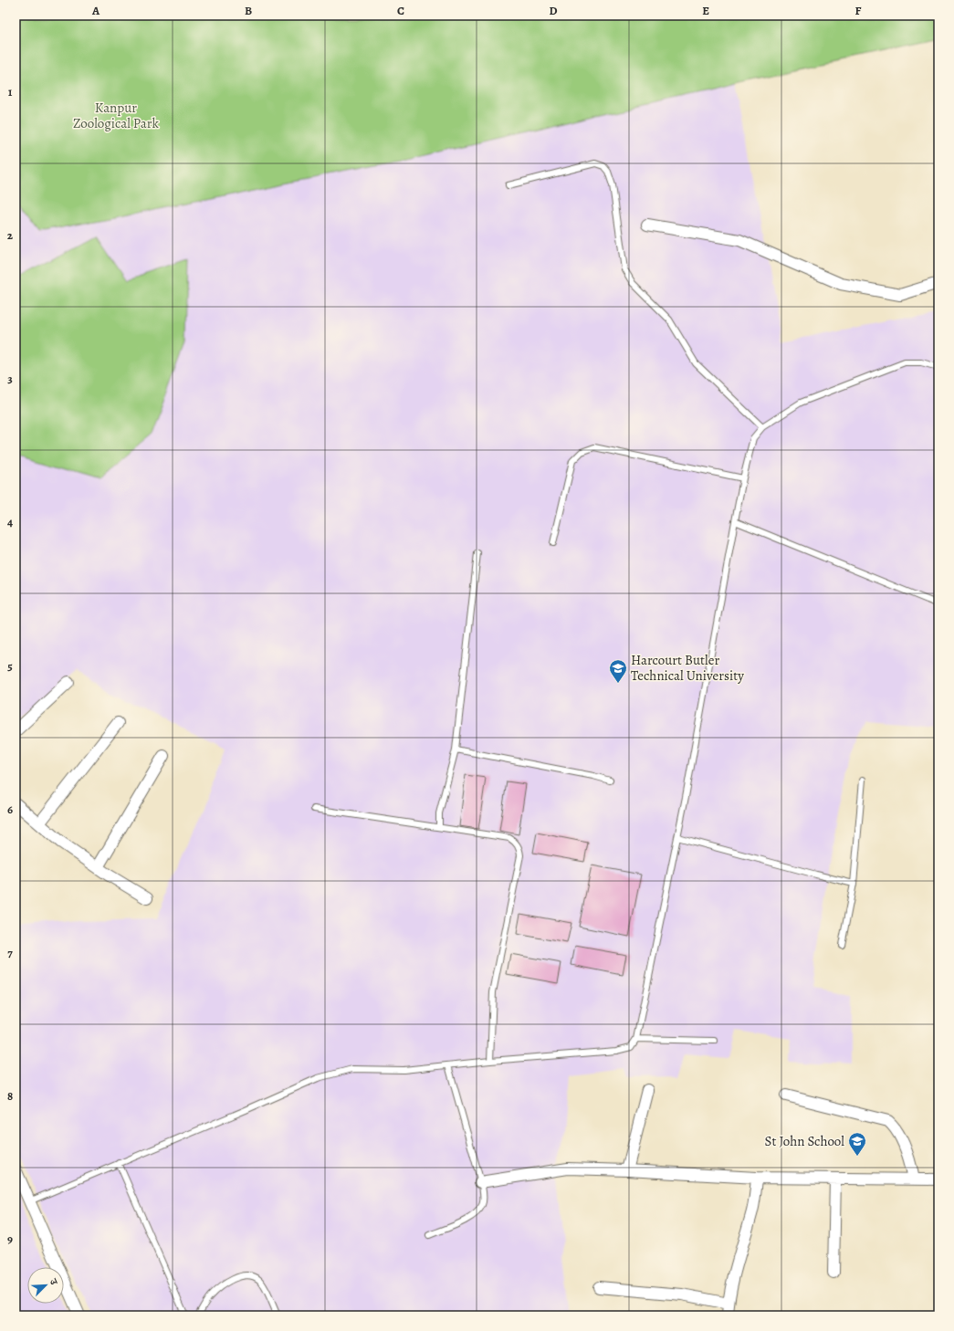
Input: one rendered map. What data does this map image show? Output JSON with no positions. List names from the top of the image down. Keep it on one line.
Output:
{"parks":["Kanpur Zoological Park"],"places":{"school or university":["Harcourt Butler Technical University","St John School"]},"north":"top right","grid":{"columns":["A","B","C","D","E","F"],"rows":["1","2","3","4","5","6","7","8","9"]}}
